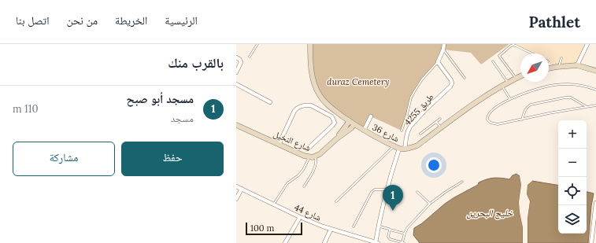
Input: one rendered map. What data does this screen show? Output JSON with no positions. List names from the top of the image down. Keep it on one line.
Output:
{"streets":{"street":["طريق 4255","شارع 36","شارع النخيل","شارع 44"]},"crossings":[["طريق 4255","شارع 36"],["شارع 36","شارع النخيل"]],"water":["خليج البحرين"],"parks":["duraz Cemetery"],"scale_bar":"100 m","north":"bottom left","page":{"header":"Pathlet","nav":["الرئيسية","الخريطة","من نحن","اتصل بنا"],"heading":"بالقرب منك","list":[{"mark":"1","name":"مسجد أبو صبح","note":"مسجد","value":"110 m"}],"map_buttons":["+","−"],"buttons":["حفظ","مشاركة"],"pins":"1","scale":"100 m"}}
